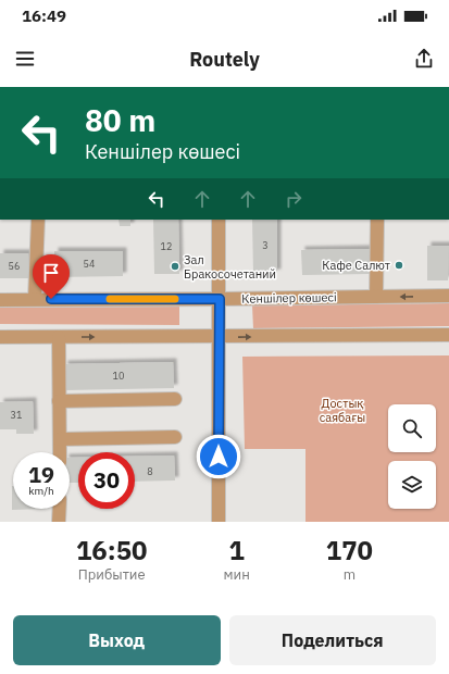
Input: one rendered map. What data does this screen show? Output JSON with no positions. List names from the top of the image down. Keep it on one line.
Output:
{"streets":{"street":["Кеншілер көшесі"]},"parks":["Достық саябағы"],"places":["Кафе Салют","Зал Бракосочетаний"],"house_numbers":["3","12","54","56","10","31","8"],"page":{"status":"16:49","header":"Routely","turn":["80 m","Кеншілер көшесі"],"speed":"19 km/h","limit":"30","eta":["16:50","Прибытие","1","мин","170","m"],"buttons":["Выход","Поделиться"]}}
